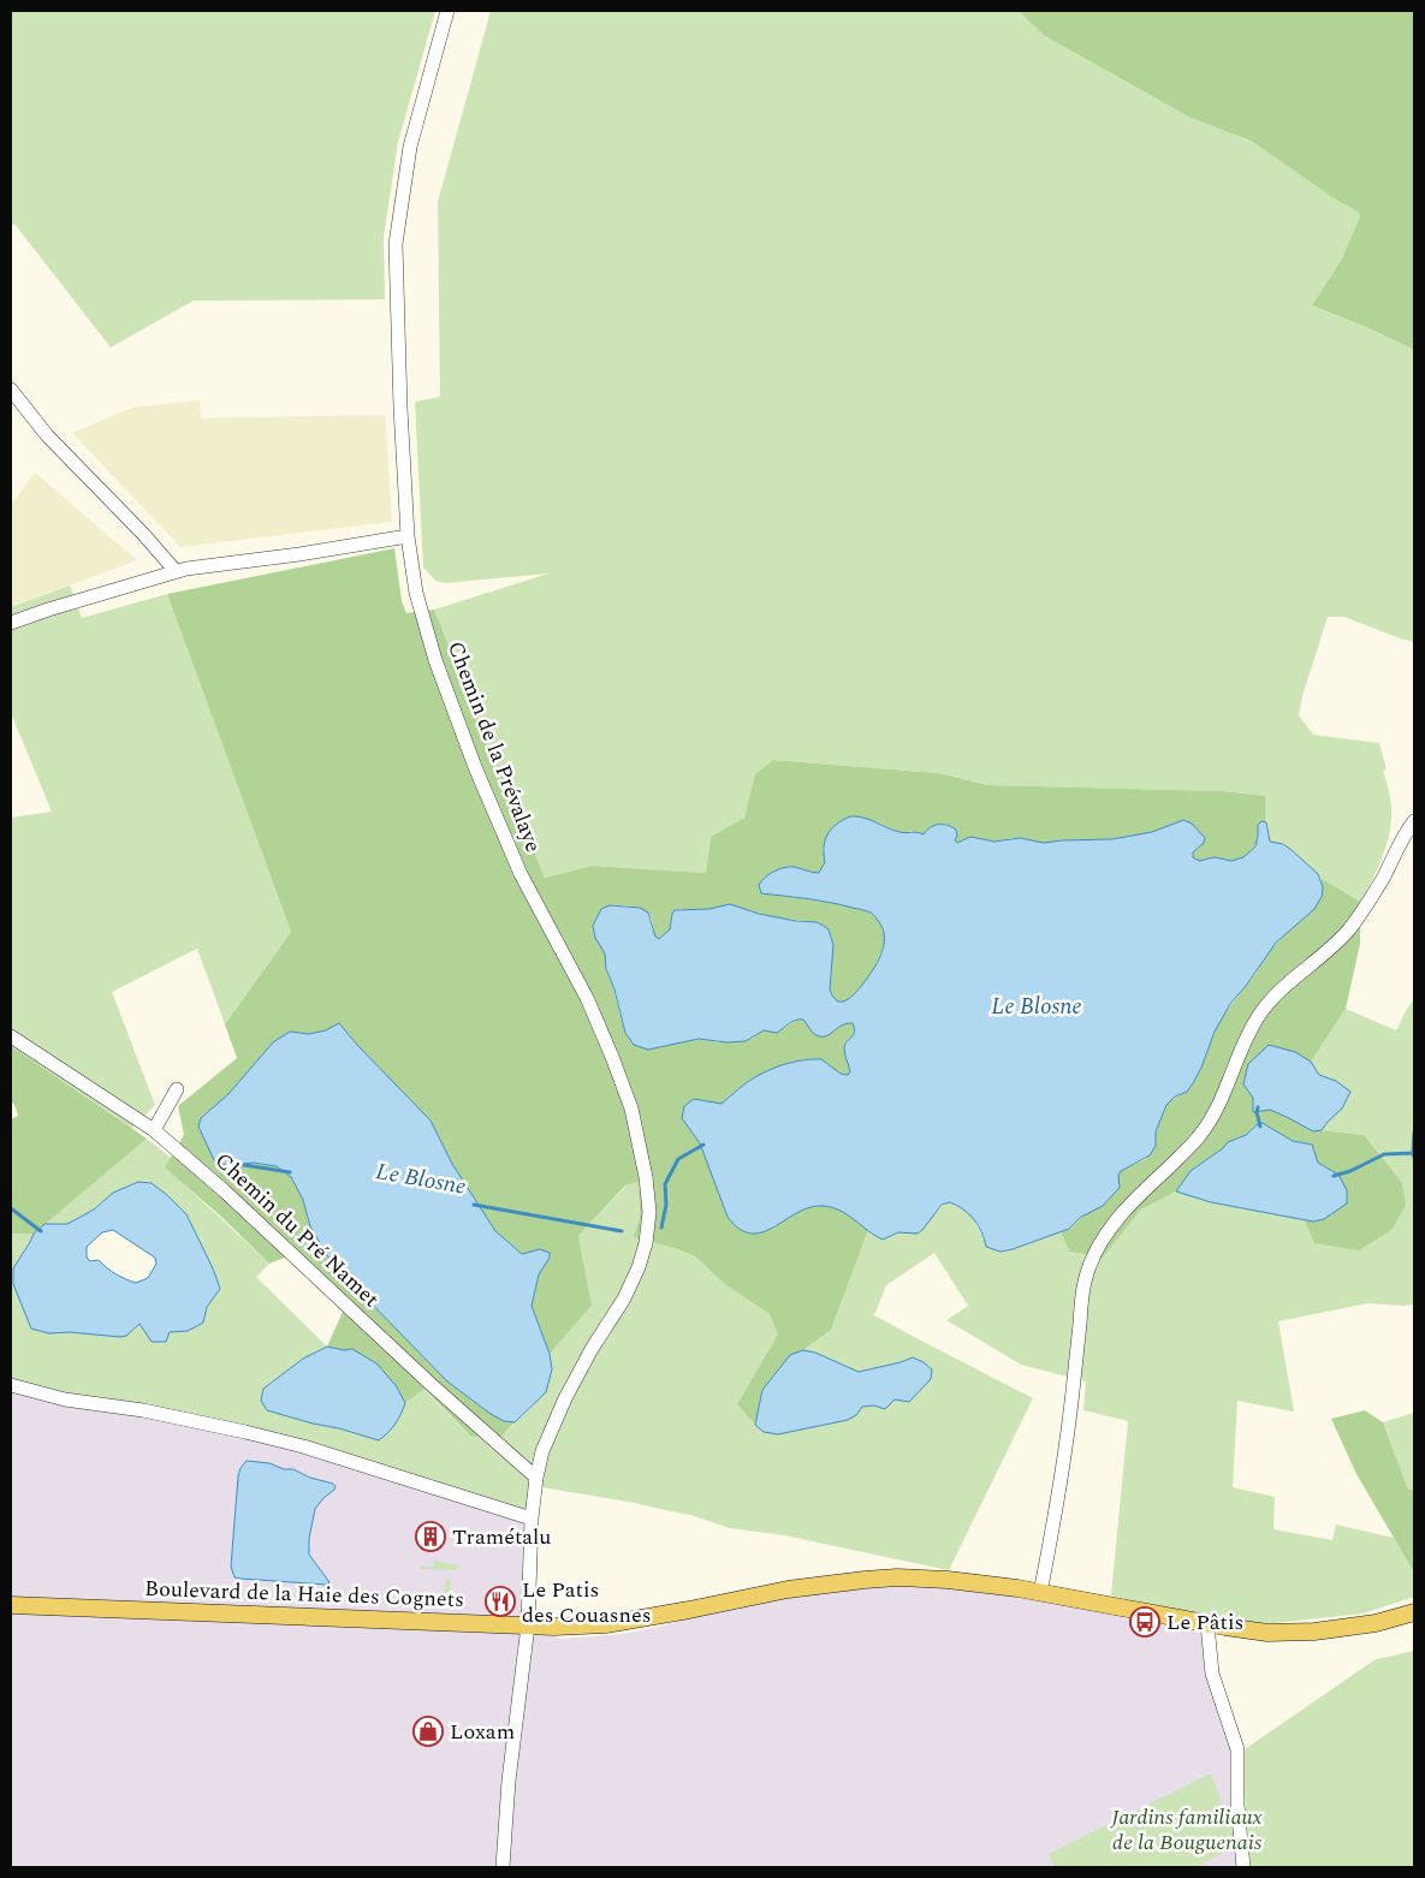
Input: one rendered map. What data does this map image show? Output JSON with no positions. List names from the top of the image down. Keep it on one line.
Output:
{"streets":{"main road":["Boulevard de la Haie des Cognets"],"street":["Chemin de la Prévalaye","Chemin du Pré Namet"]},"crossings":[["Chemin de la Prévalaye","Chemin du Pré Namet"],["Chemin de la Prévalaye","Boulevard de la Haie des Cognets"]],"water":["Le Blosne"],"parks":["Jardins familiaux de la Bouguenais"],"places":{"building":["Tramétalu"],"restaurant":["Le Patis des Couasnes"],"bus stop":["Le Pâtis"],"shop":["Loxam"]}}
